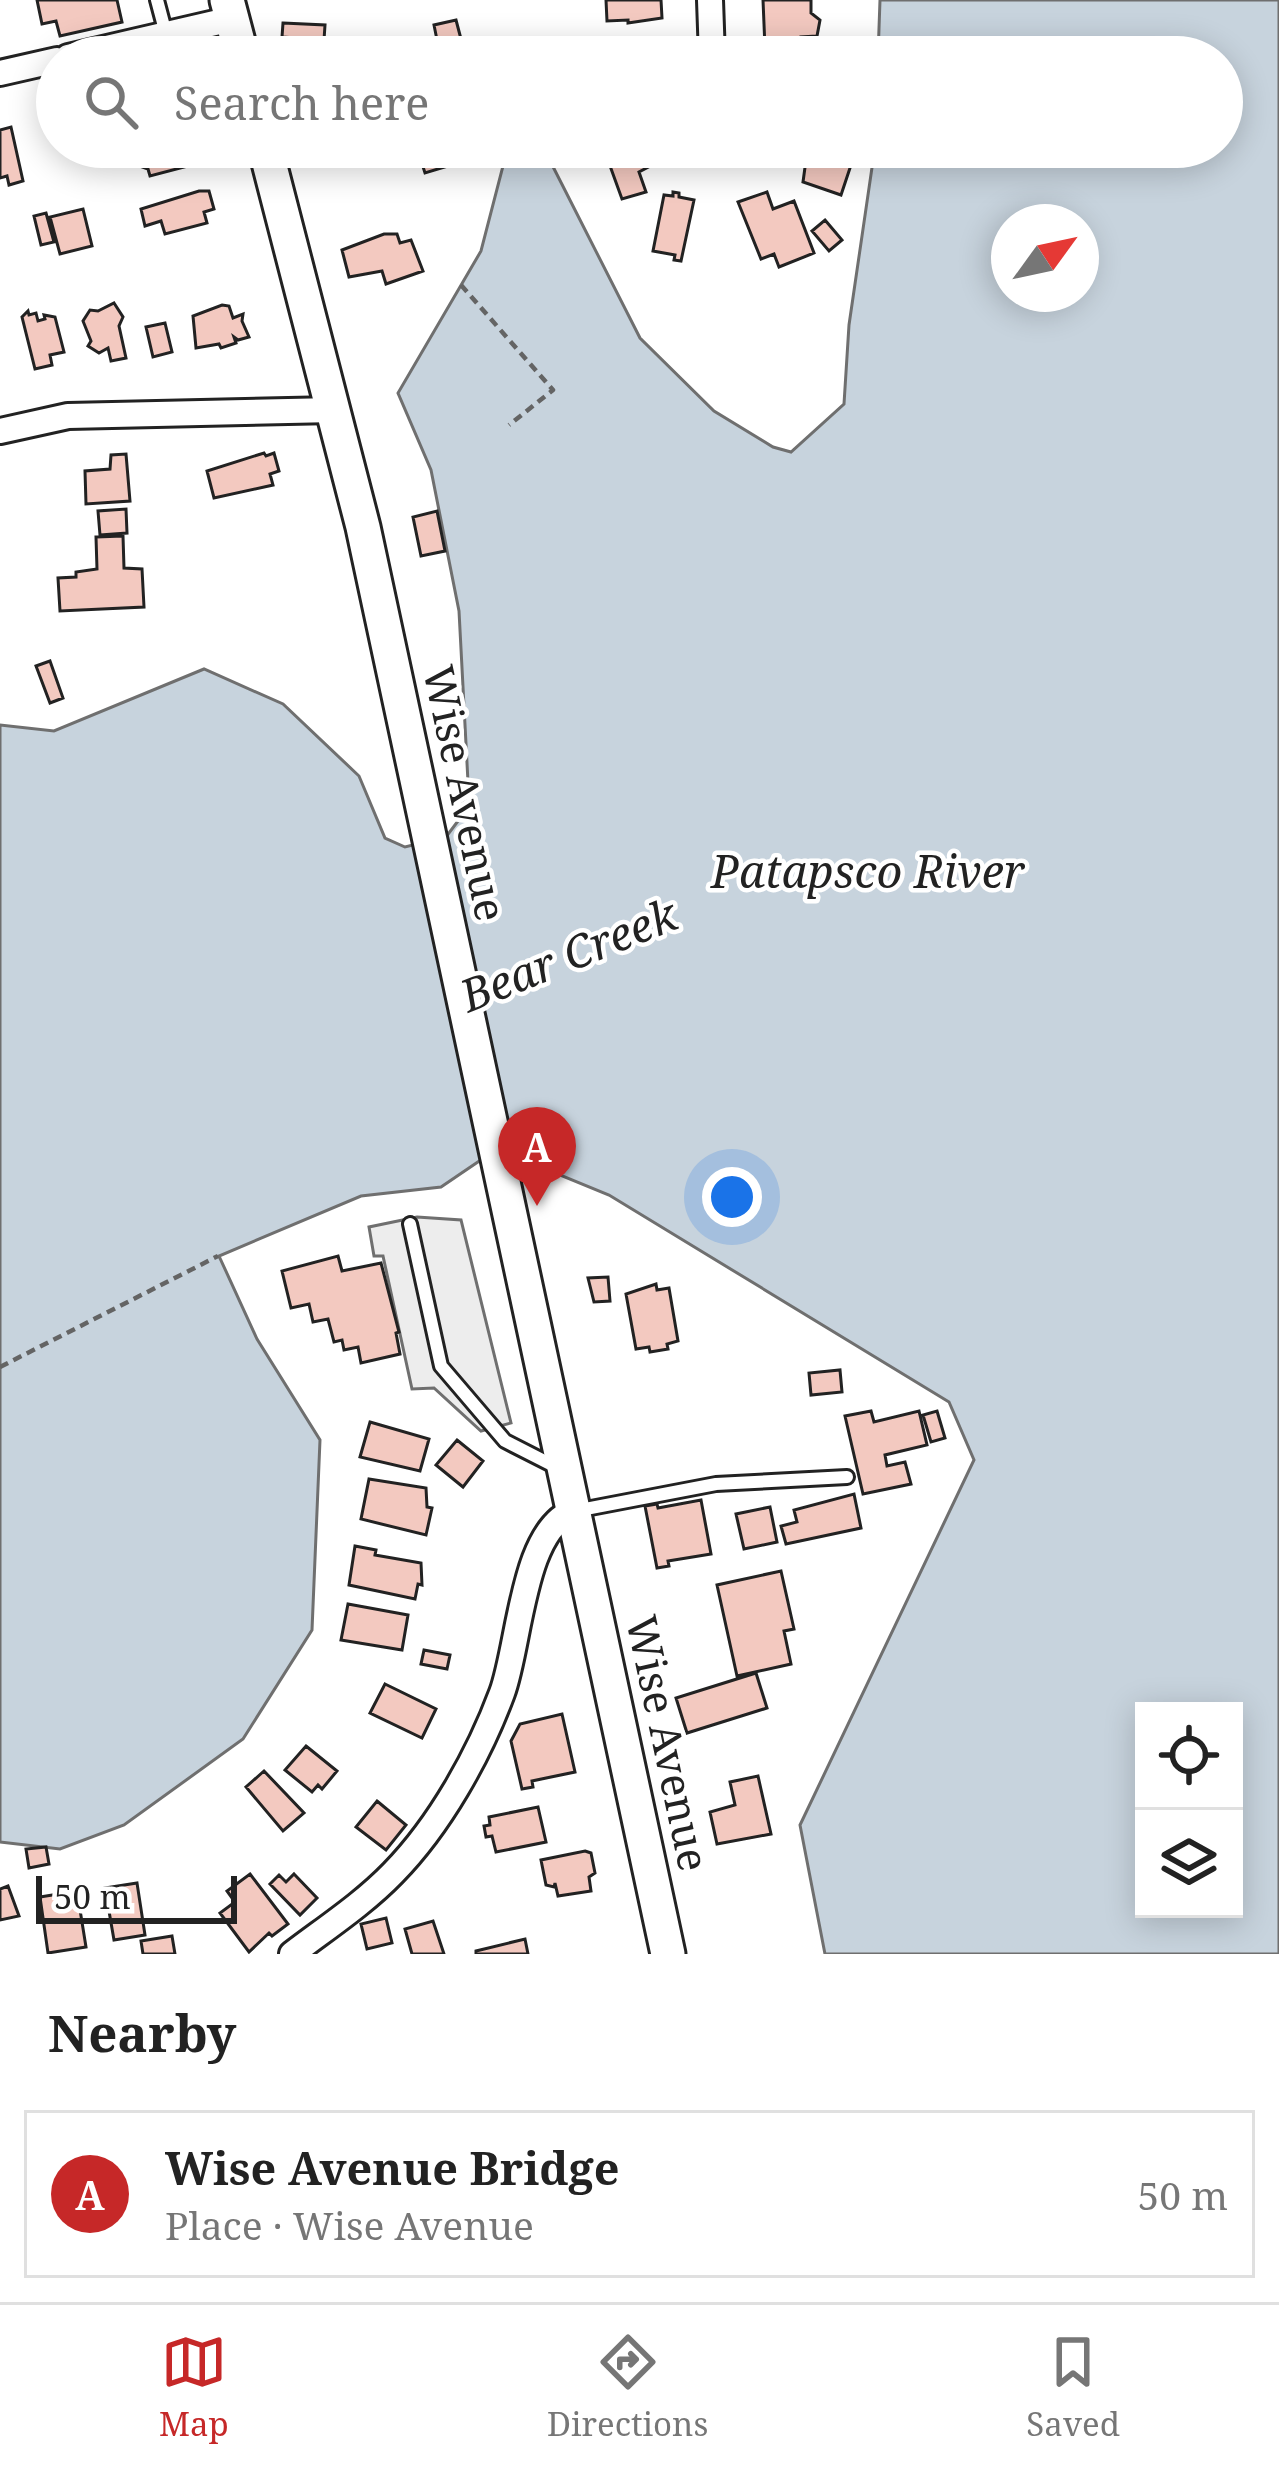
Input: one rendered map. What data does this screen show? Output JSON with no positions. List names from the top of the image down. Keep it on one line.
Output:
{"streets":{"main road":["Wise Avenue"]},"water":["Patapsco River","Bear Creek"],"scale_bar":"50 m","north":"top right","page":{"search":"Search here","pins":"A","scale":"50 m","heading":"Nearby","list":[{"mark":"A","name":"Wise Avenue Bridge","note":"Place · Wise Avenue","value":"50 m"}],"nav":["Map","Directions","Saved"]}}
